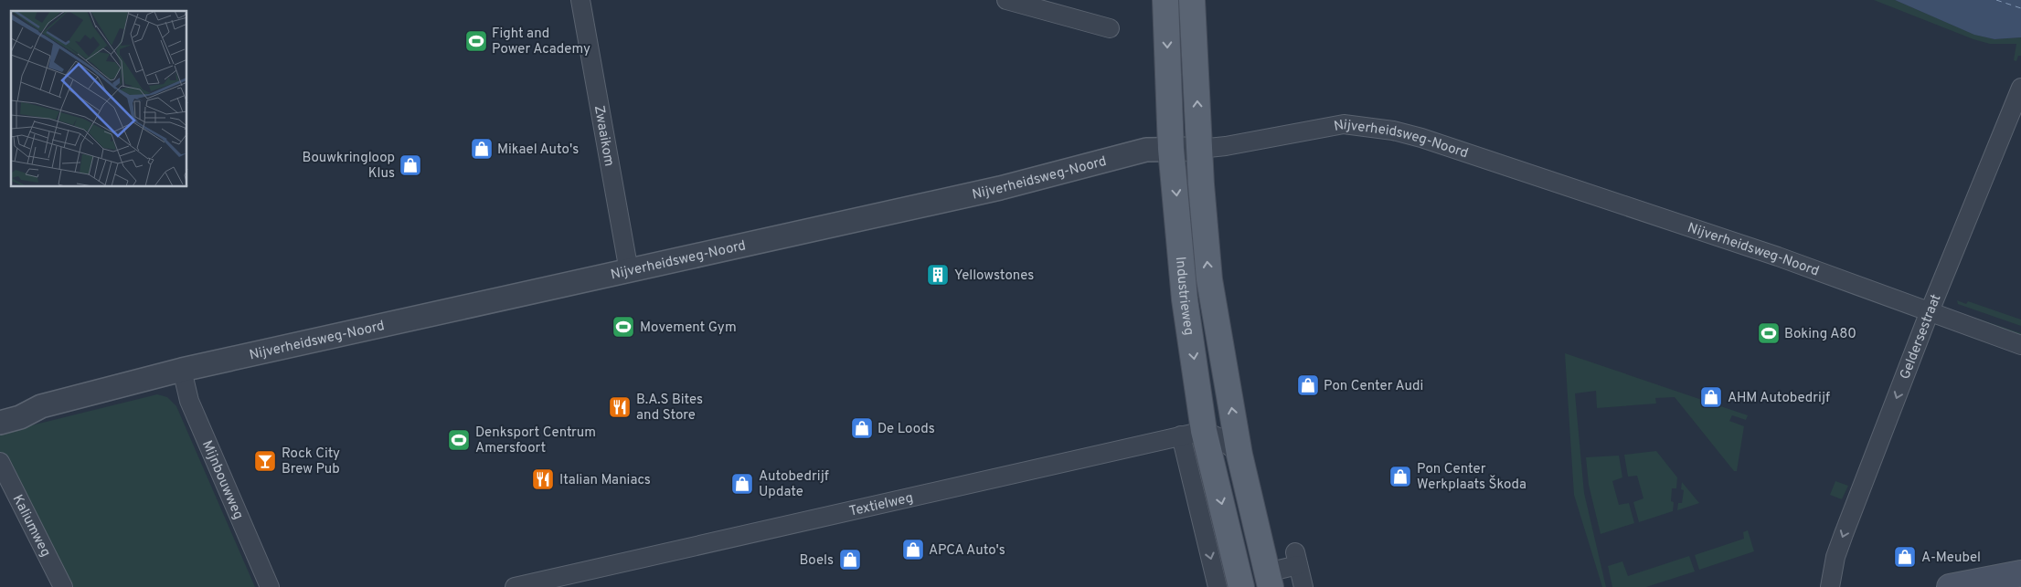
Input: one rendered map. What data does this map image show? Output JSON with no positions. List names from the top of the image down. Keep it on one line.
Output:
{"streets":{"main road":["Industrieweg"],"street":["Zwaaikom","Nijverheidsweg-Noord","Geldersestraat","Mijnbouwweg","Textielweg","Kaliumweg"]},"crossings":[["Zwaaikom","Nijverheidsweg-Noord"],["Nijverheidsweg-Noord","Industrieweg"],["Nijverheidsweg-Noord","Geldersestraat"],["Nijverheidsweg-Noord","Mijnbouwweg"],["Industrieweg","Textielweg"]],"one_way":["Geldersestraat"],"places":{"sports":["Fight and Power Academy","Movement Gym","Boking A80","Denksport Centrum Amersfoort"],"shop":["Mikael Auto's","Bouwkringloop Klus","Pon Center Audi","AHM Autobedrijf","De Loods","Pon Center Werkplaats Škoda","Autobedrijf Update","APCA Auto's","A-Meubel","Boels"],"building":["Yellowstones"],"restaurant":["B.A.S Bites and Store","Italian Maniacs"],"bar":["Rock City Brew Pub"]}}
